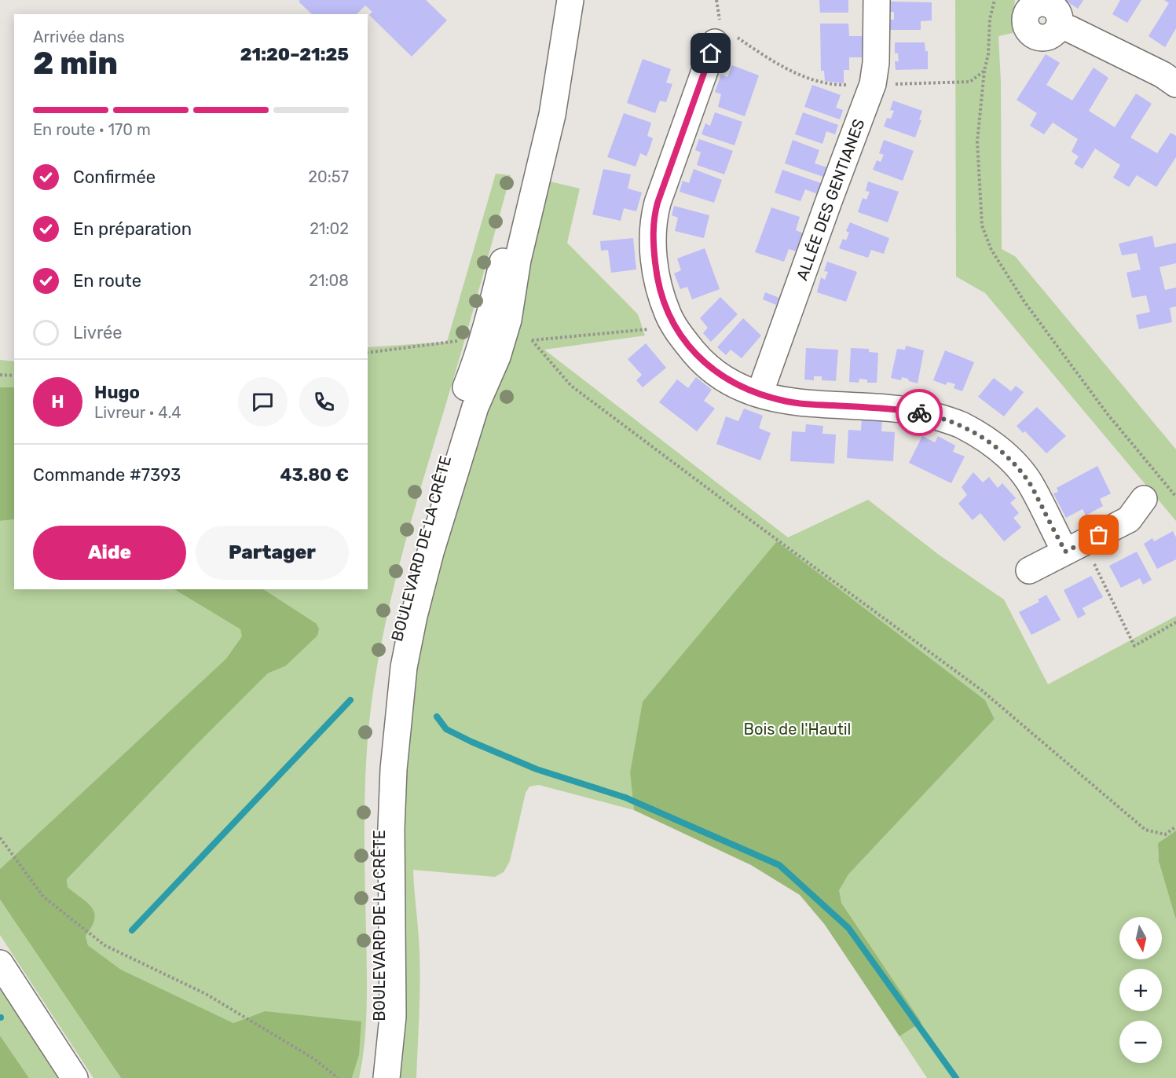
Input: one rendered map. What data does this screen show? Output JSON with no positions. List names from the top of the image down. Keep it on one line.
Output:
{"streets":{"street":["ALLÉE DES GENTIANES","BOULEVARD DE LA CRÊTE"]},"parks":["Bois de l'Hautil"],"north":"bottom","page":{"heading":["2 min","Arrivée dans","21:20–21:25"],"panel":["Hugo","Livreur · 4.4","Commande #7393","43.80 €"],"bar":"En route · 170 m","list":[["Confirmée","20:57"],["En préparation","21:02"],["En route","21:08"],"Livrée"],"round":"H","buttons":["Aide","Partager"],"map_buttons":["+","−"]}}
